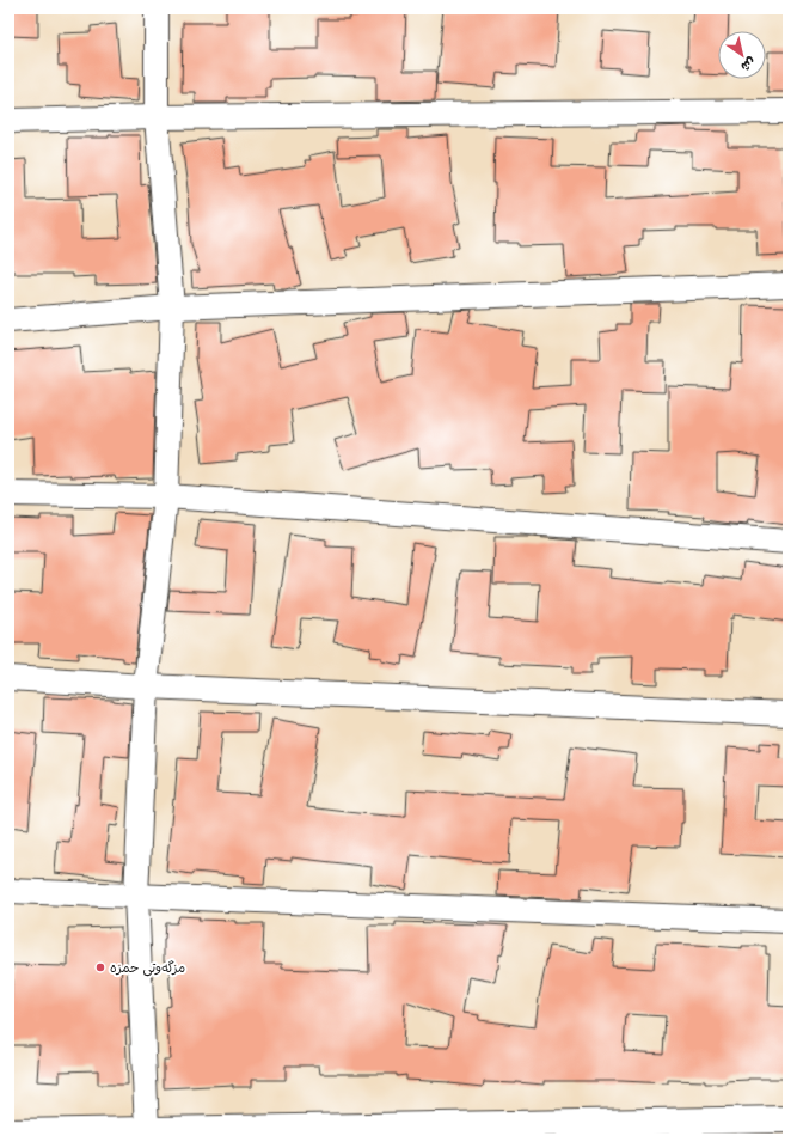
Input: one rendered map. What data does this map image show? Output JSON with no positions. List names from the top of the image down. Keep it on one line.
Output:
{"places":["مزگەوتی حمزە"],"north":"bottom right"}
